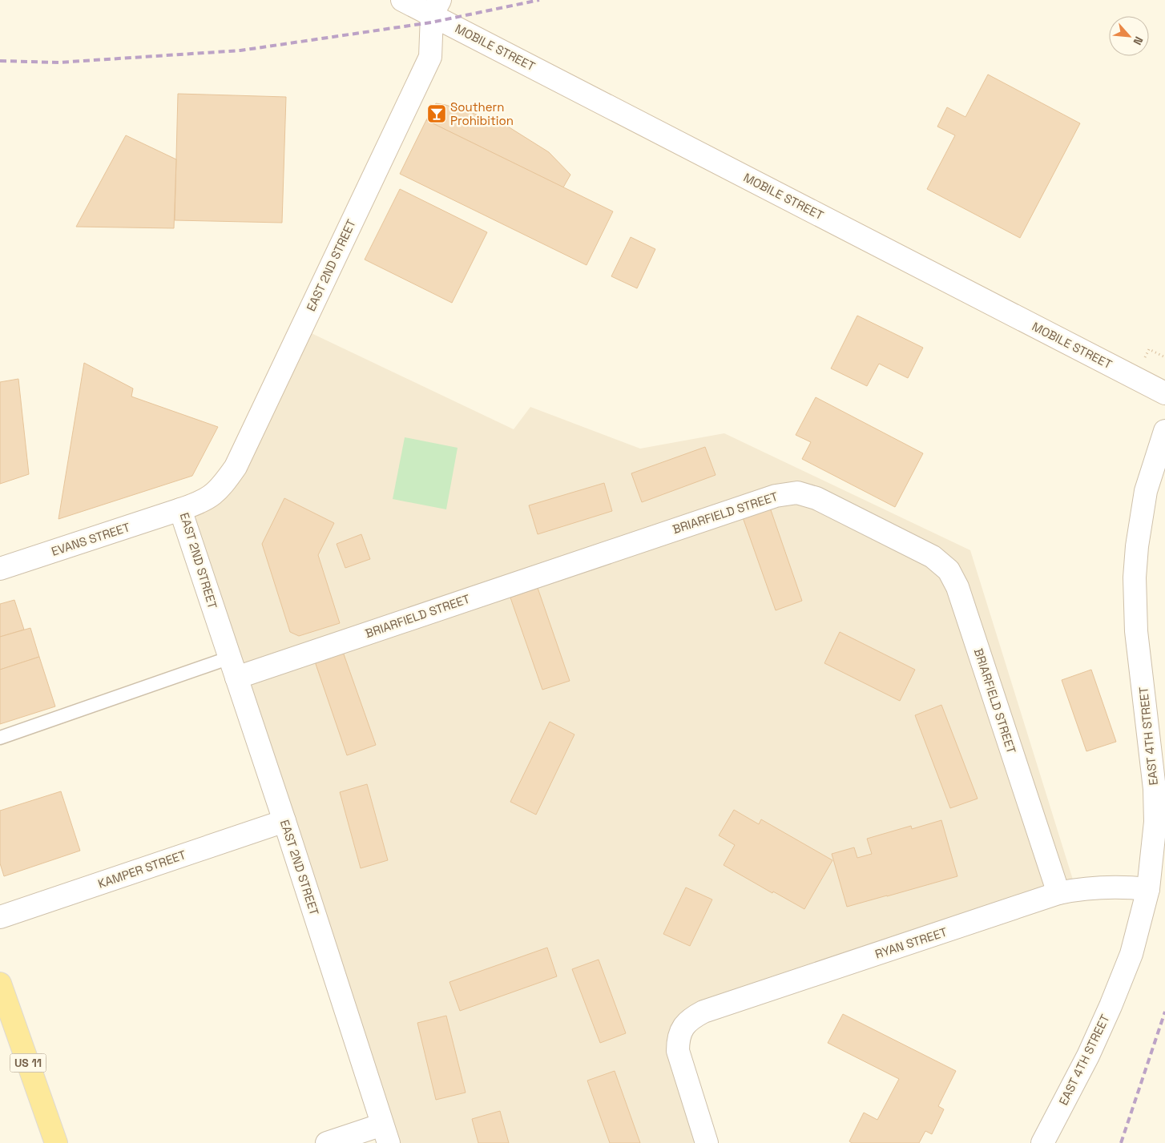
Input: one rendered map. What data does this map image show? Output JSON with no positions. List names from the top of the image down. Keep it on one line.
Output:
{"streets":{"main road":["US 11"],"street":["MOBILE STREET","EAST 2ND STREET","BRIARFIELD STREET","EVANS STREET","EAST 4TH STREET","KAMPER STREET","RYAN STREET"]},"crossings":[["MOBILE STREET","EAST 2ND STREET"],["EAST 2ND STREET","BRIARFIELD STREET"],["EAST 2ND STREET","EVANS STREET"],["EAST 2ND STREET","KAMPER STREET"],["BRIARFIELD STREET","RYAN STREET"],["EAST 4TH STREET","RYAN STREET"]],"places":{"bar":["Southern Prohibition"]},"north":"bottom right"}
